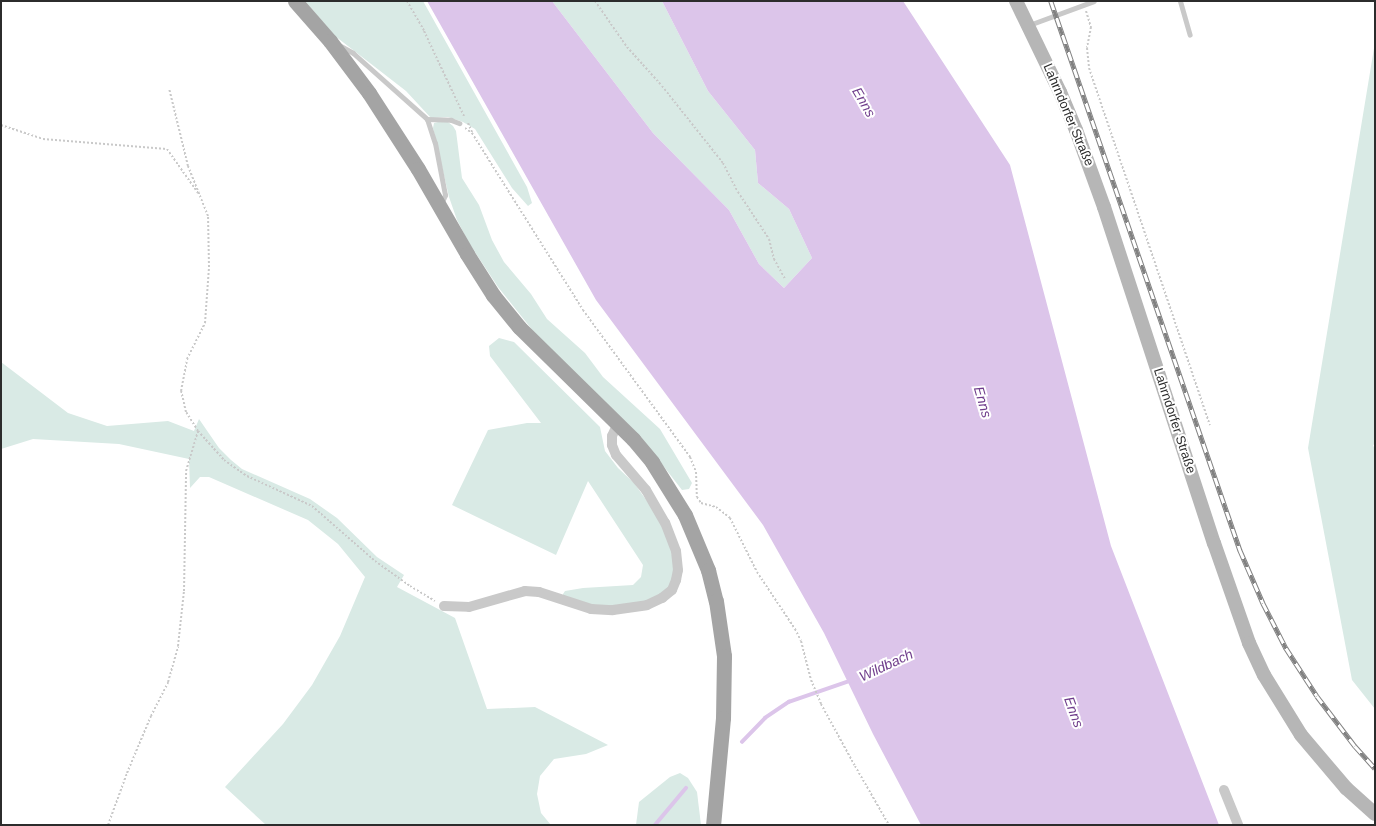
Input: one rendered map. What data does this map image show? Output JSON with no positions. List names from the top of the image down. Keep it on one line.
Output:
{"streets":{"street":["Lahrndorfer Straße"]},"water":["Enns","Wildbach"]}
